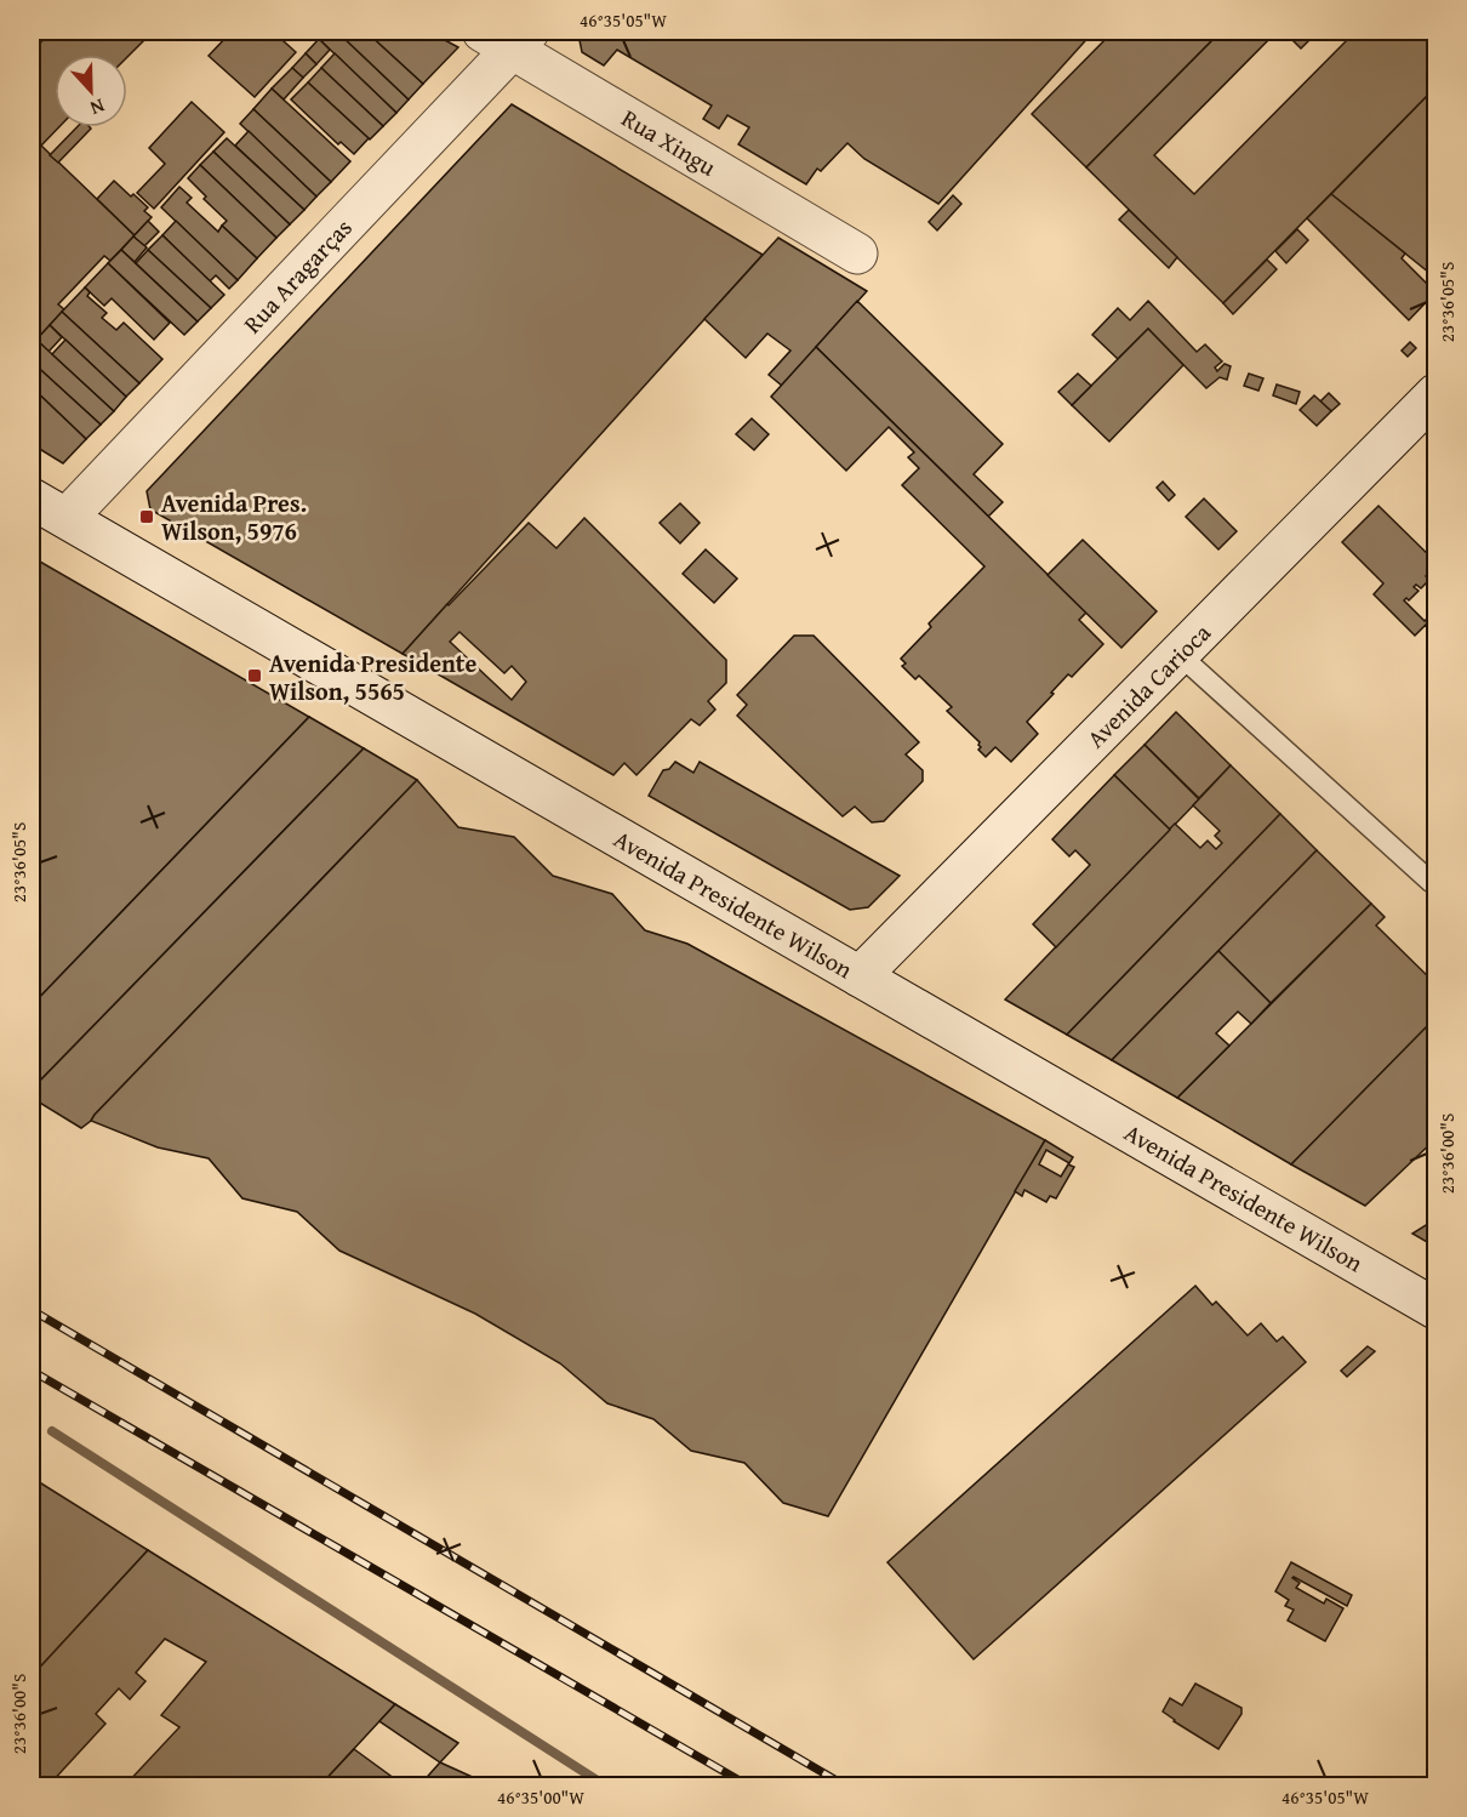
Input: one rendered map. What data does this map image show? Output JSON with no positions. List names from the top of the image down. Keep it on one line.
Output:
{"streets":{"street":["Rua Xingu","Rua Aragarças","Avenida Carioca","Avenida Presidente Wilson"]},"crossings":[["Rua Xingu","Rua Aragarças"],["Rua Aragarças","Avenida Presidente Wilson"],["Avenida Carioca","Avenida Presidente Wilson"]],"places":{"transit":["Avenida Pres. Wilson, 5976","Avenida Presidente Wilson, 5565"]},"north":"bottom","coordinates":["46°35'05\"W","23°36'05\"S","23°36'00\"S","46°35'00\"W"]}
